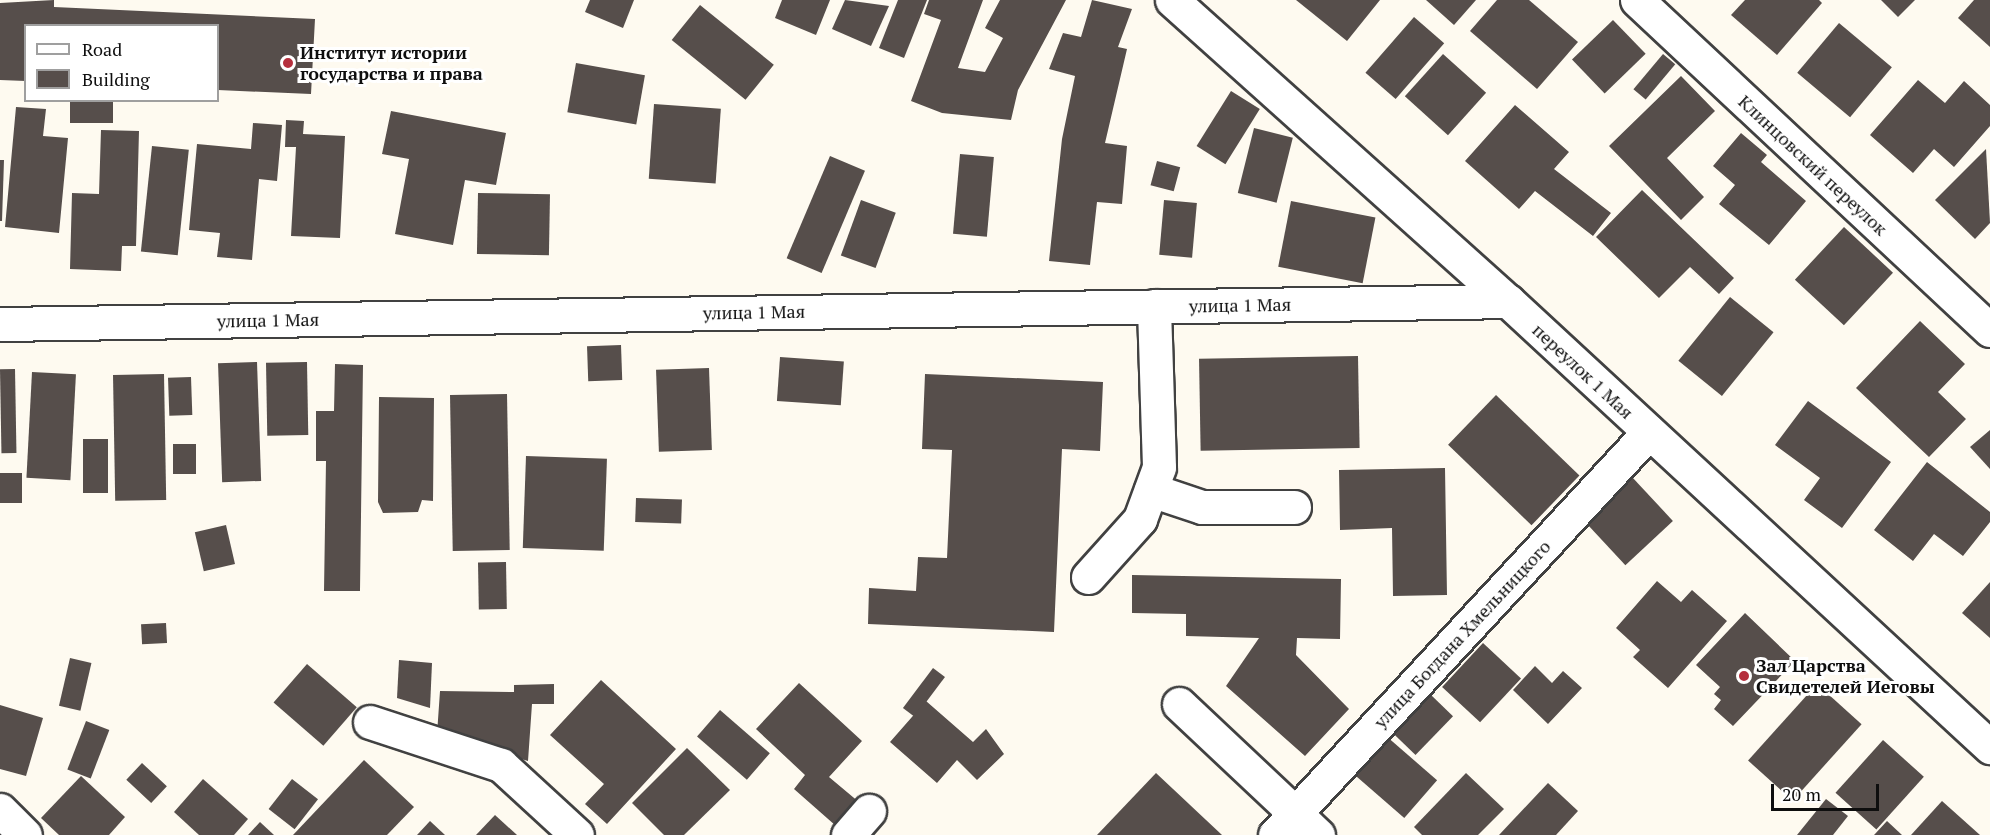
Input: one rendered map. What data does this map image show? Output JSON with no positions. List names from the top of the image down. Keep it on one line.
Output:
{"streets":{"street":["Клинцовский переулок","улица 1 Мая","переулок 1 Мая","улица Богдана Хмельницкого"]},"crossings":[["улица 1 Мая","переулок 1 Мая"],["переулок 1 Мая","улица Богдана Хмельницкого"]],"places":["Институт истории государства и права","Зал Царства Свидетелей Иеговы"],"legend":["Road","Building"],"scale_bar":"20 m"}
